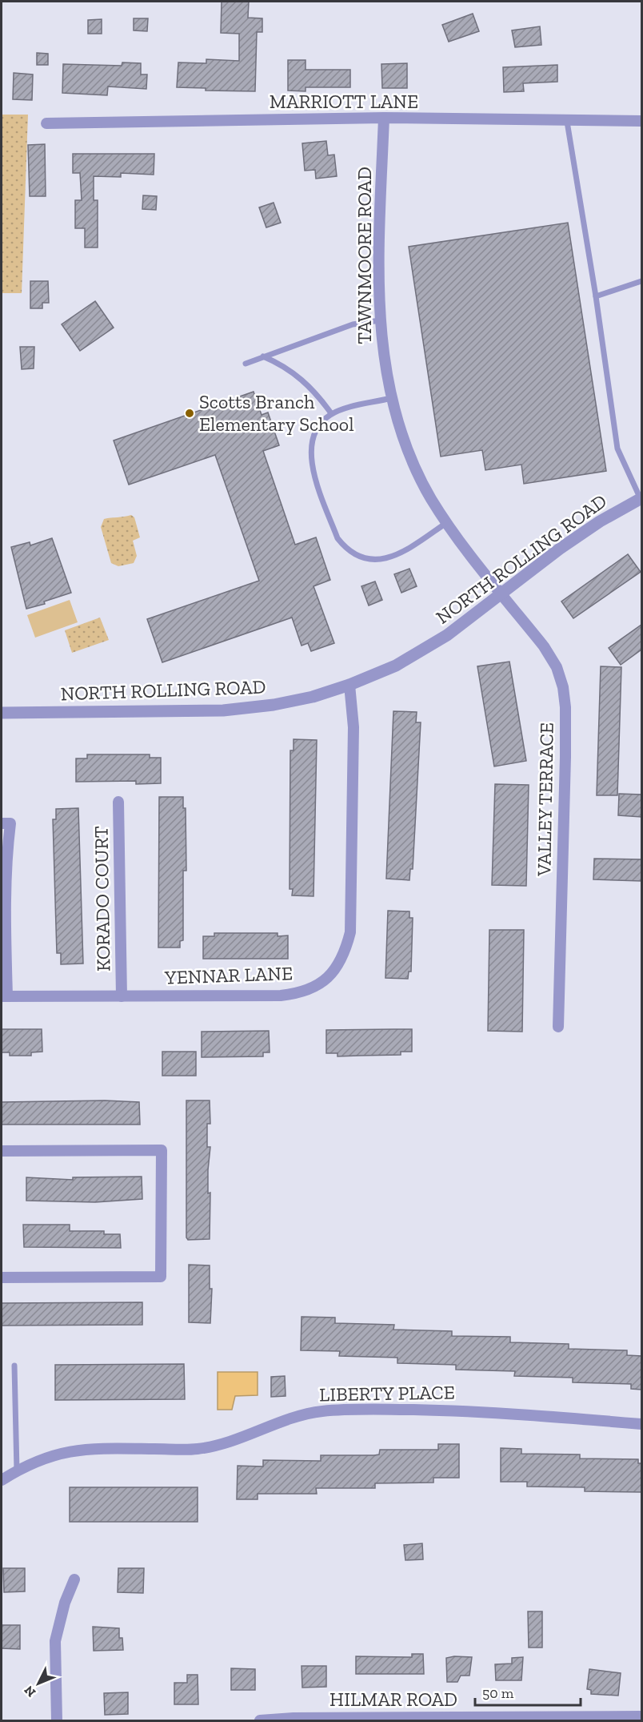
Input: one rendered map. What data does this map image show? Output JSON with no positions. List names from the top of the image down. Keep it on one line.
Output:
{"streets":{"street":["MARRIOTT LANE","TAWNMOORE ROAD","NORTH ROLLING ROAD","VALLEY TERRACE","KORADO COURT","YENNAR LANE","LIBERTY PLACE","HILMAR ROAD"]},"crossings":[["MARRIOTT LANE","TAWNMOORE ROAD"],["TAWNMOORE ROAD","NORTH ROLLING ROAD"],["TAWNMOORE ROAD","VALLEY TERRACE"],["NORTH ROLLING ROAD","VALLEY TERRACE"],["NORTH ROLLING ROAD","YENNAR LANE"],["KORADO COURT","YENNAR LANE"]],"places":["Scotts Branch Elementary School"],"scale_bar":"50 m","north":"bottom left"}
